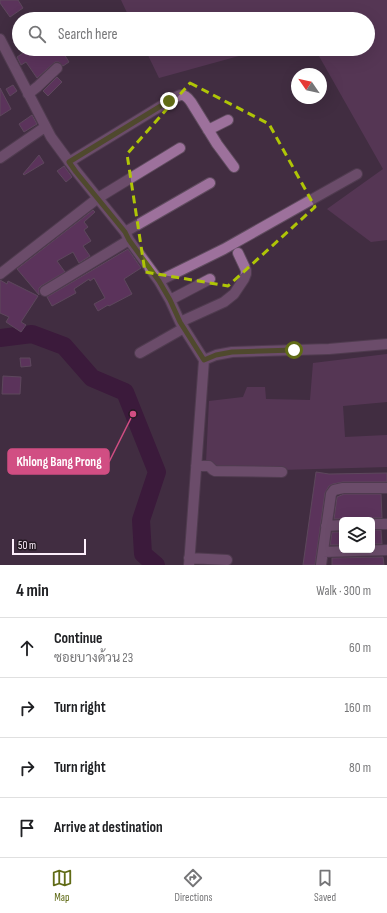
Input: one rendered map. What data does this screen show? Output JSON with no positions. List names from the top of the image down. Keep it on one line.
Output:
{"places":["Khlong Bang Prong"],"scale_bar":"50 m","north":"top left","page":{"search":"Search here","scale":"50 m","heading":["4 min","Walk · 300 m"],"list":[["Continue","ซอยบางด้วน 23","60 m"],["Turn right","160 m"],["Turn right","80 m"],"Arrive at destination"],"nav":["Map","Directions","Saved"]}}
